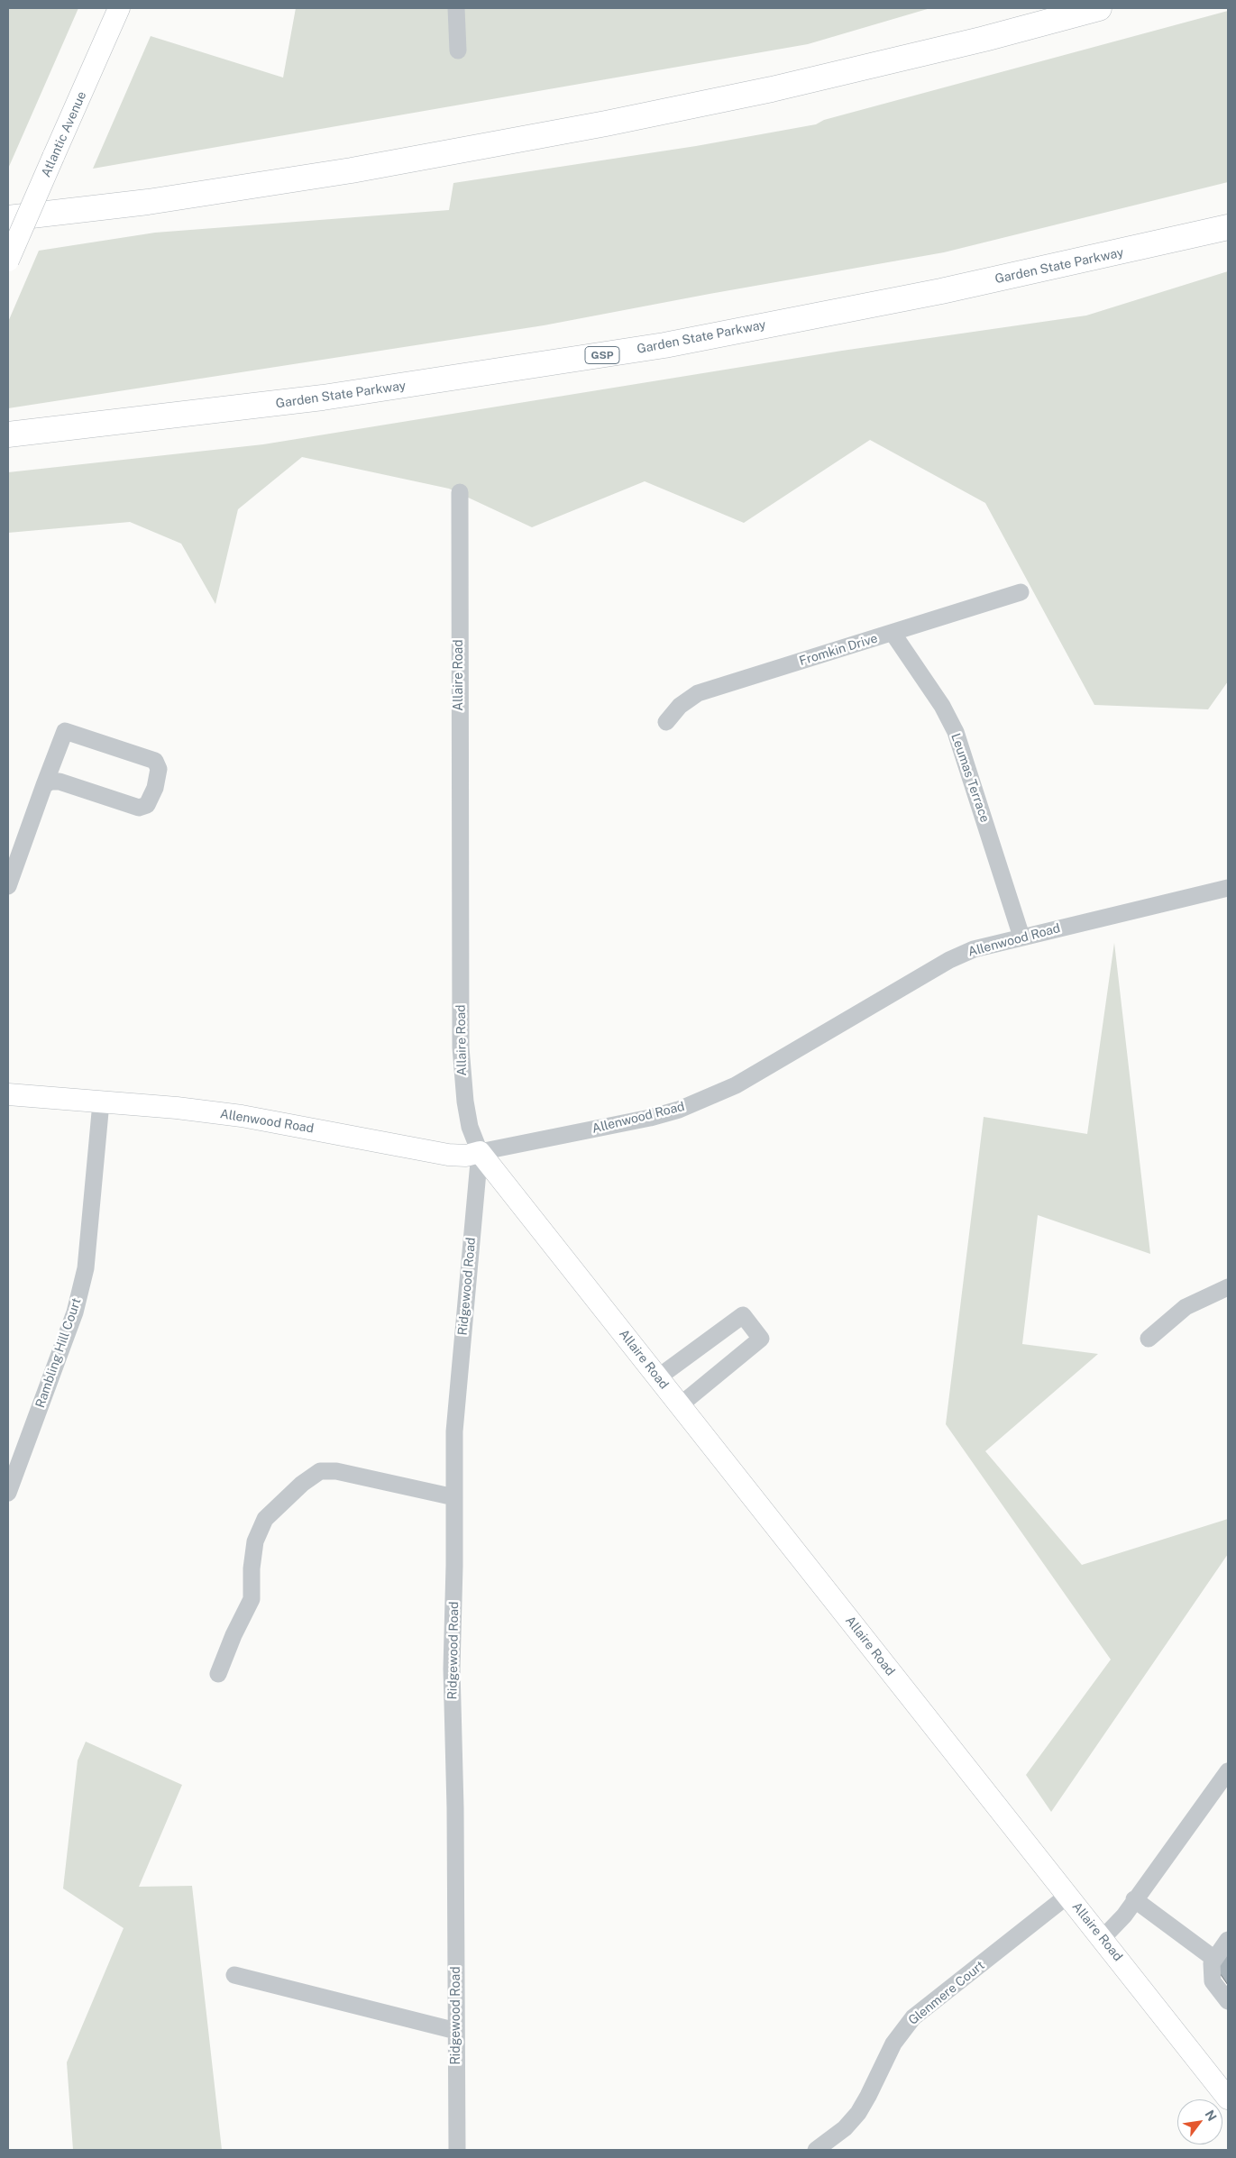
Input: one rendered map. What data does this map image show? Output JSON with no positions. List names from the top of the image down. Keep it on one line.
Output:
{"streets":{"highway":["Garden State Parkway","GSP"],"main road":["Atlantic Avenue","Allaire Road","Allenwood Road"],"street":["Fromkin Drive","Leumas Terrace","Ridgewood Road","Rambling Hill Court","Glenmere Court"]},"crossings":[["Fromkin Drive","Leumas Terrace"],["Allaire Road","Allenwood Road"],["Allaire Road","Ridgewood Road"],["Allaire Road","Glenmere Court"],["Leumas Terrace","Allenwood Road"],["Allenwood Road","Ridgewood Road"],["Allenwood Road","Rambling Hill Court"]],"north":"top right"}
